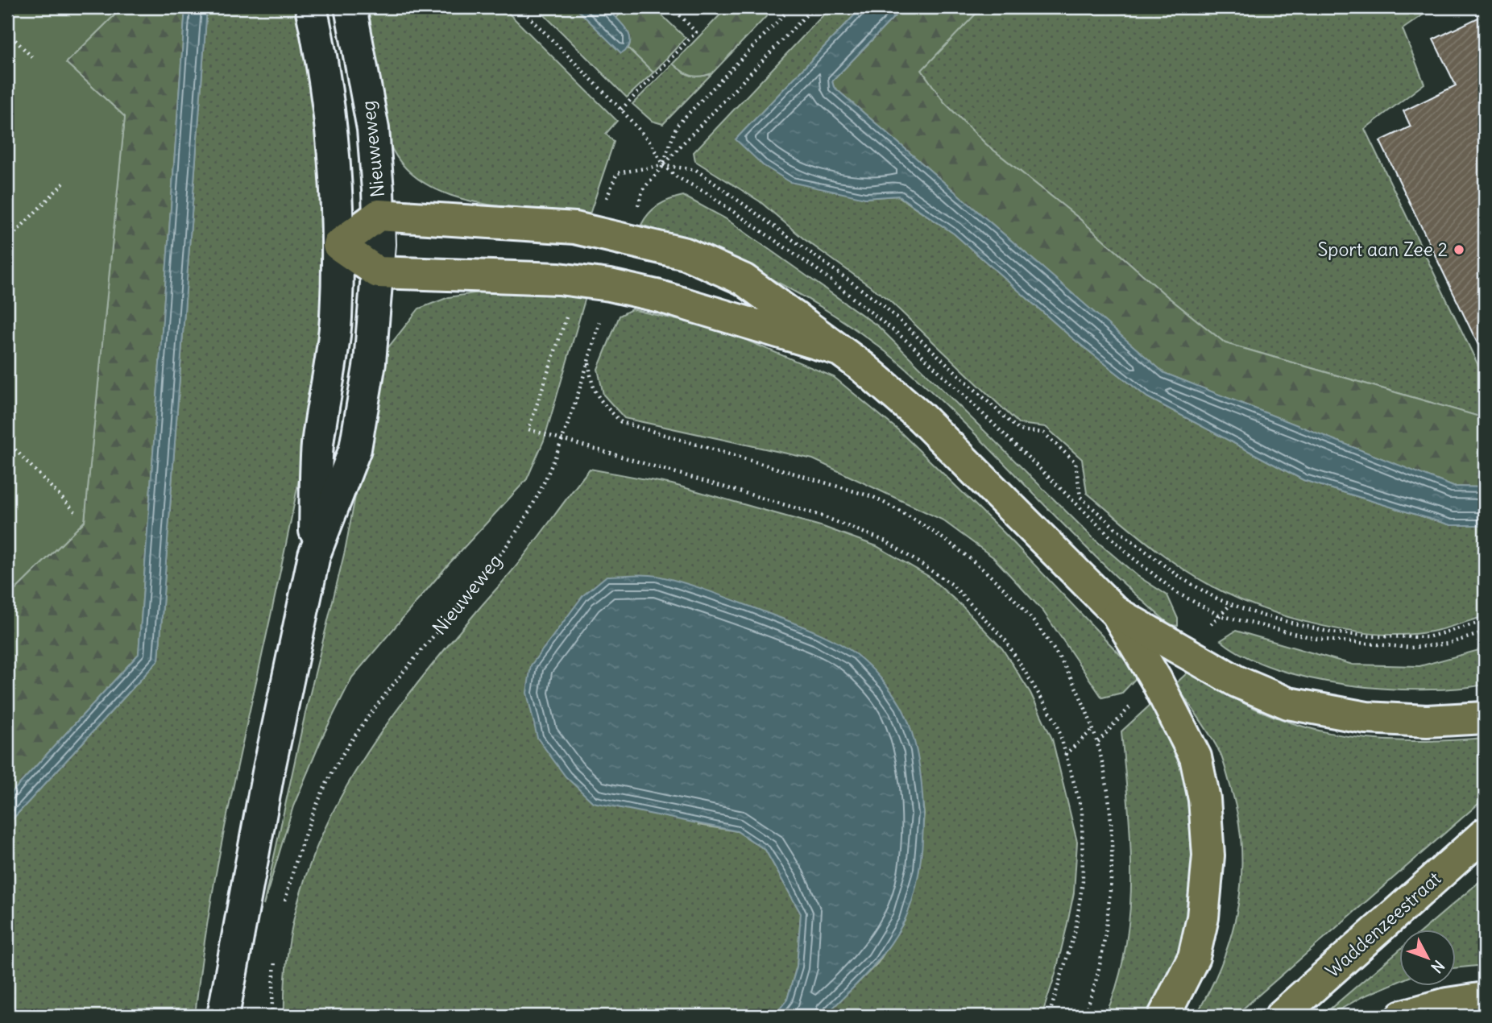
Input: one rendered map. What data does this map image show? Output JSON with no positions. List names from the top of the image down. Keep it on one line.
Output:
{"streets":{"main road":["Waddenzeestraat"],"street":["Nieuweweg"]},"places":["Sport aan Zee 2"],"north":"bottom right"}
